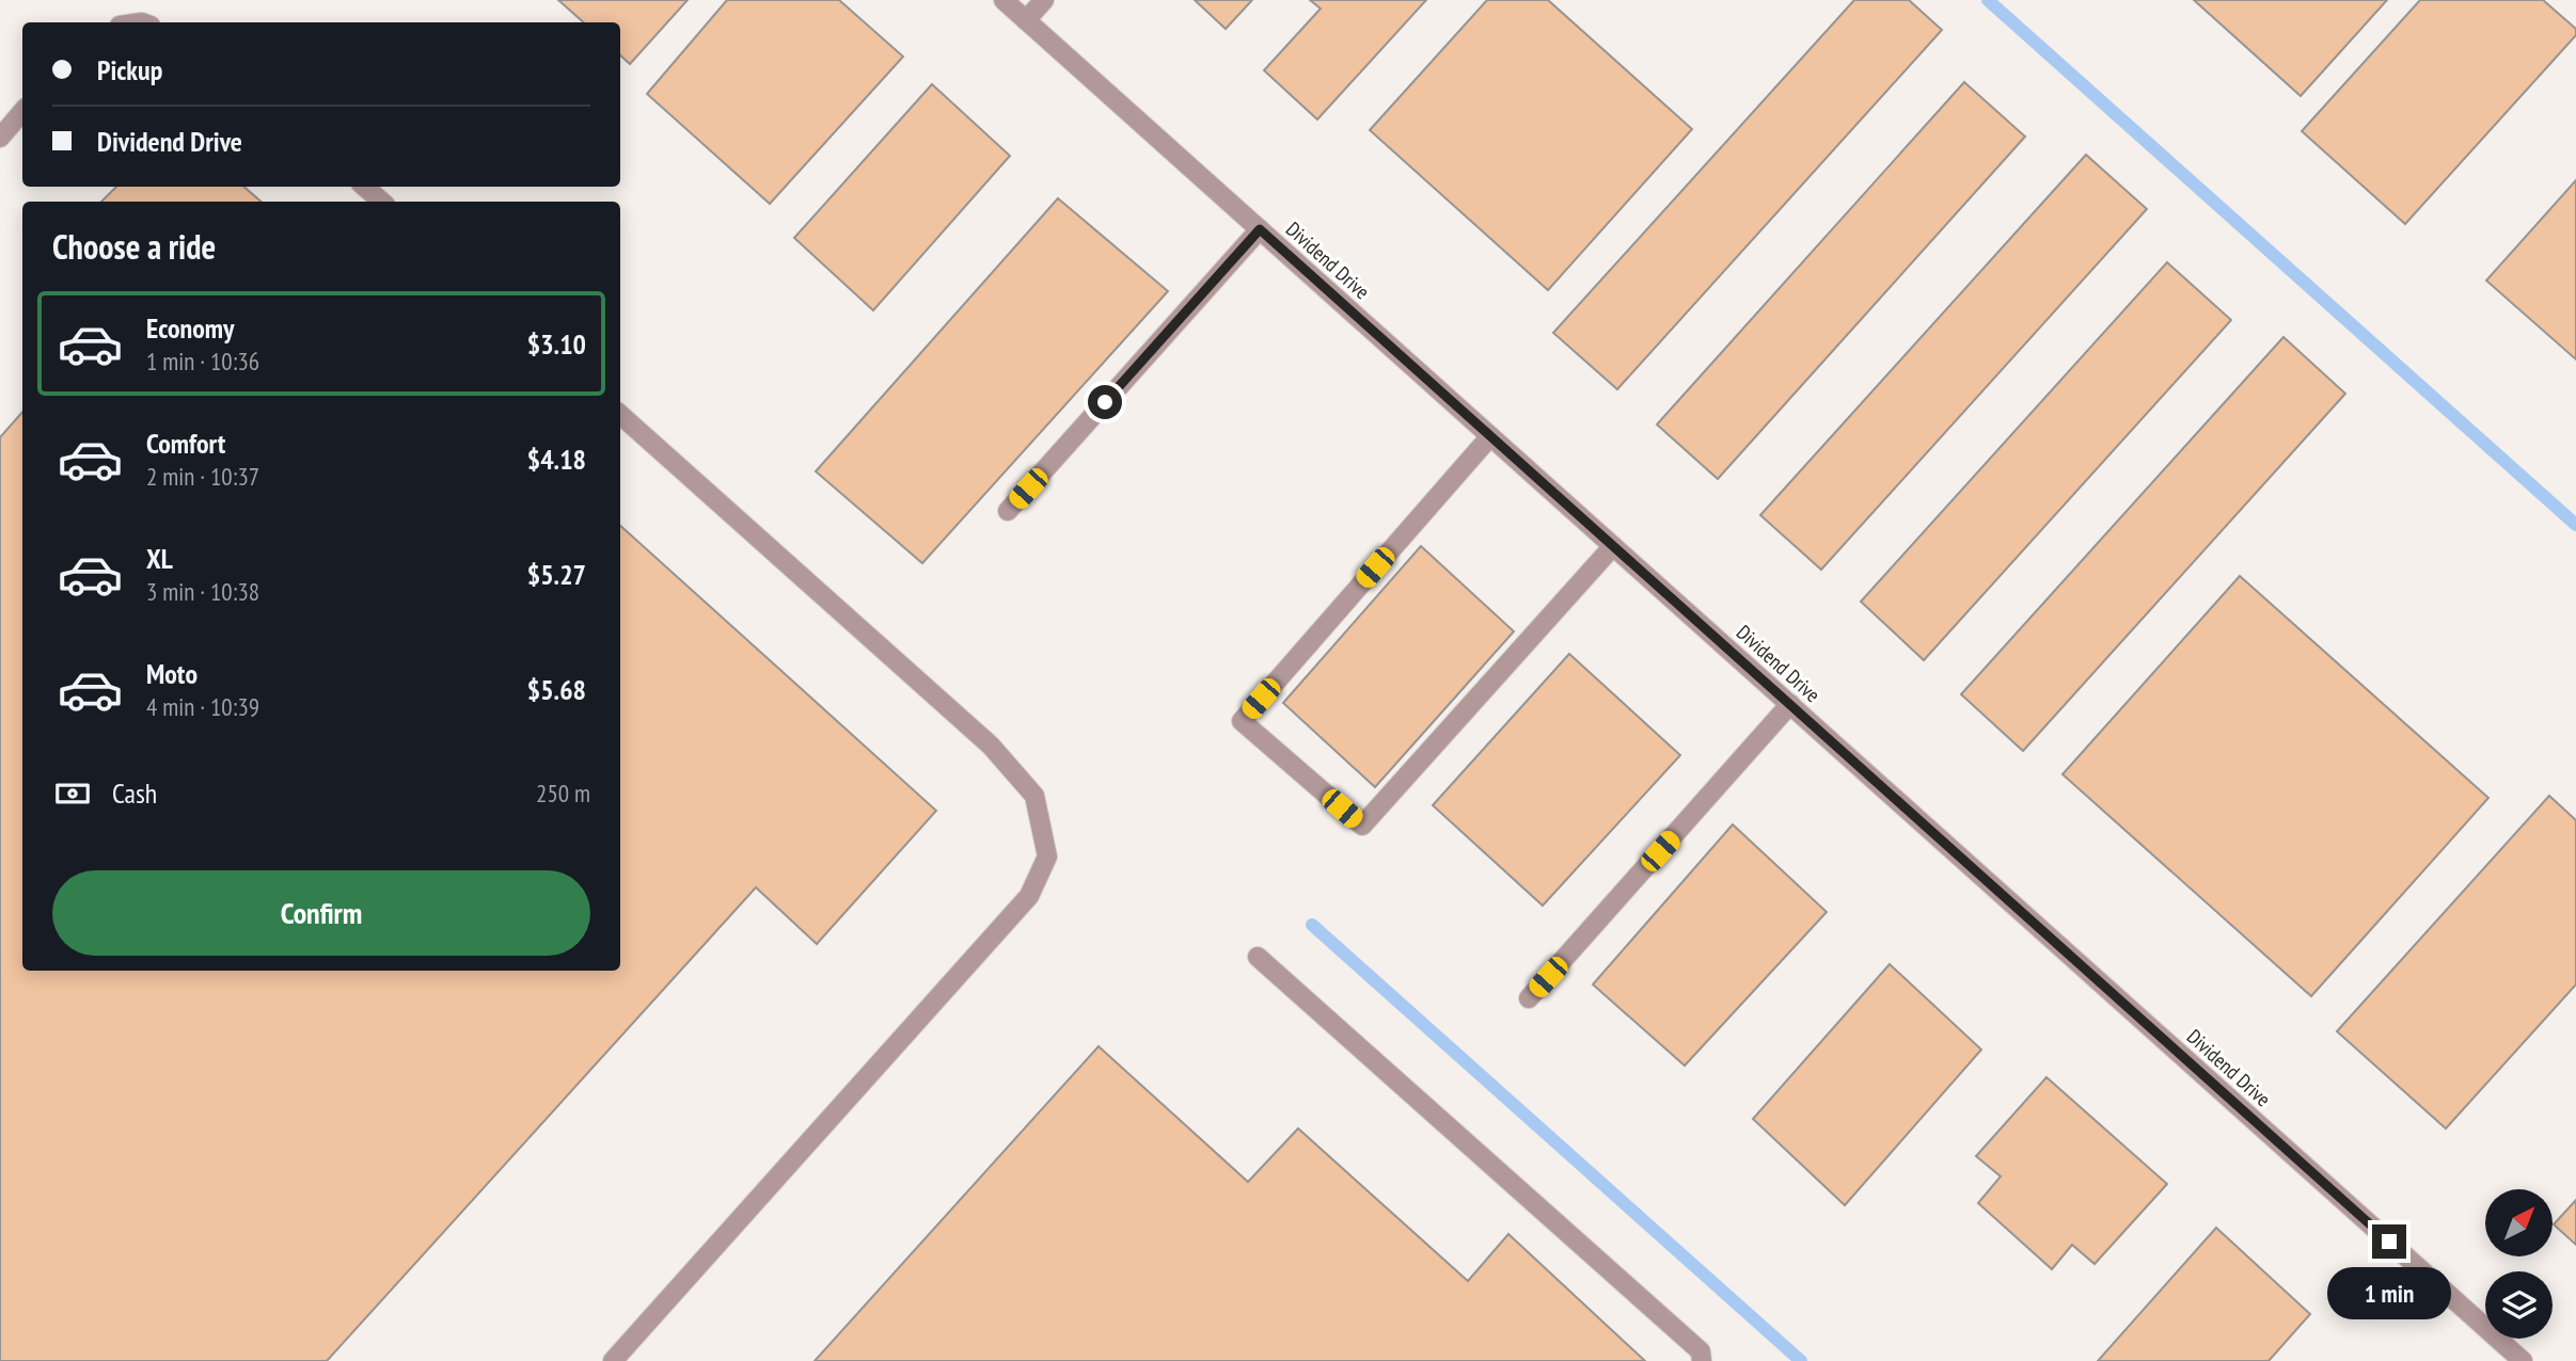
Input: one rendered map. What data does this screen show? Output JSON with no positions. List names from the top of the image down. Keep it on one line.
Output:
{"streets":{"street":["Dividend Drive"]},"north":"top right","page":{"banner":["Pickup","Dividend Drive"],"heading":"Choose a ride","list":[{"name":"Economy","note":"1 min · 10:36","value":"$3.10"},{"name":"Comfort","note":"2 min · 10:37","value":"$4.18"},{"name":"XL","note":"3 min · 10:38","value":"$5.27"},{"name":"Moto","note":"4 min · 10:39","value":"$5.68"}],"pay":["Cash","250 m"],"buttons":"Confirm","bubble":"1 min"}}
